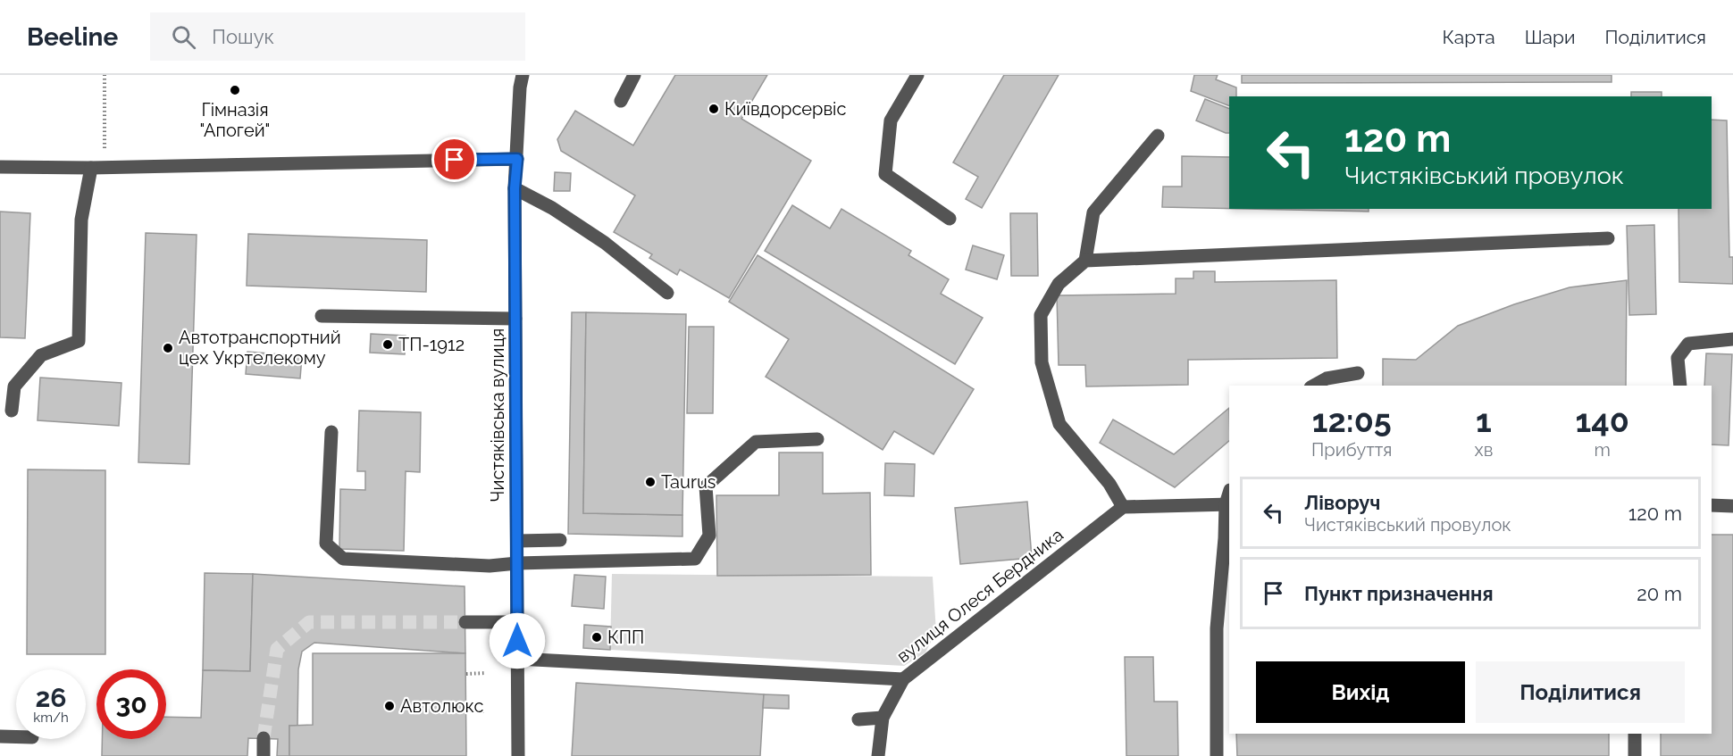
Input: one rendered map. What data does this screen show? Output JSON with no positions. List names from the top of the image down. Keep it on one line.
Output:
{"streets":{"street":["Чистяківська вулиця","вулиця Олеся Бердника"]},"crossings":[["Чистяківська вулиця","вулиця Олеся Бердника"]],"places":["Гімназія \"Апогей\"","Київдорсервіс","ТП-1912","Автотранспортний цех Укртелекому","Taurus","КПП","Автолюкс"],"page":{"header":"Beeline","search":"Пошук","nav":["Карта","Шари","Поділитися"],"turn":["120 m","Чистяківський провулок"],"eta":["12:05","Прибуття","1","хв","140","m"],"list":[{"name":"Ліворуч","note":"Чистяківський провулок","value":"120 m"},{"name":"Пункт призначення","value":"20 m"}],"buttons":["Вихід","Поділитися"],"speed":"26 km/h","limit":"30"}}
